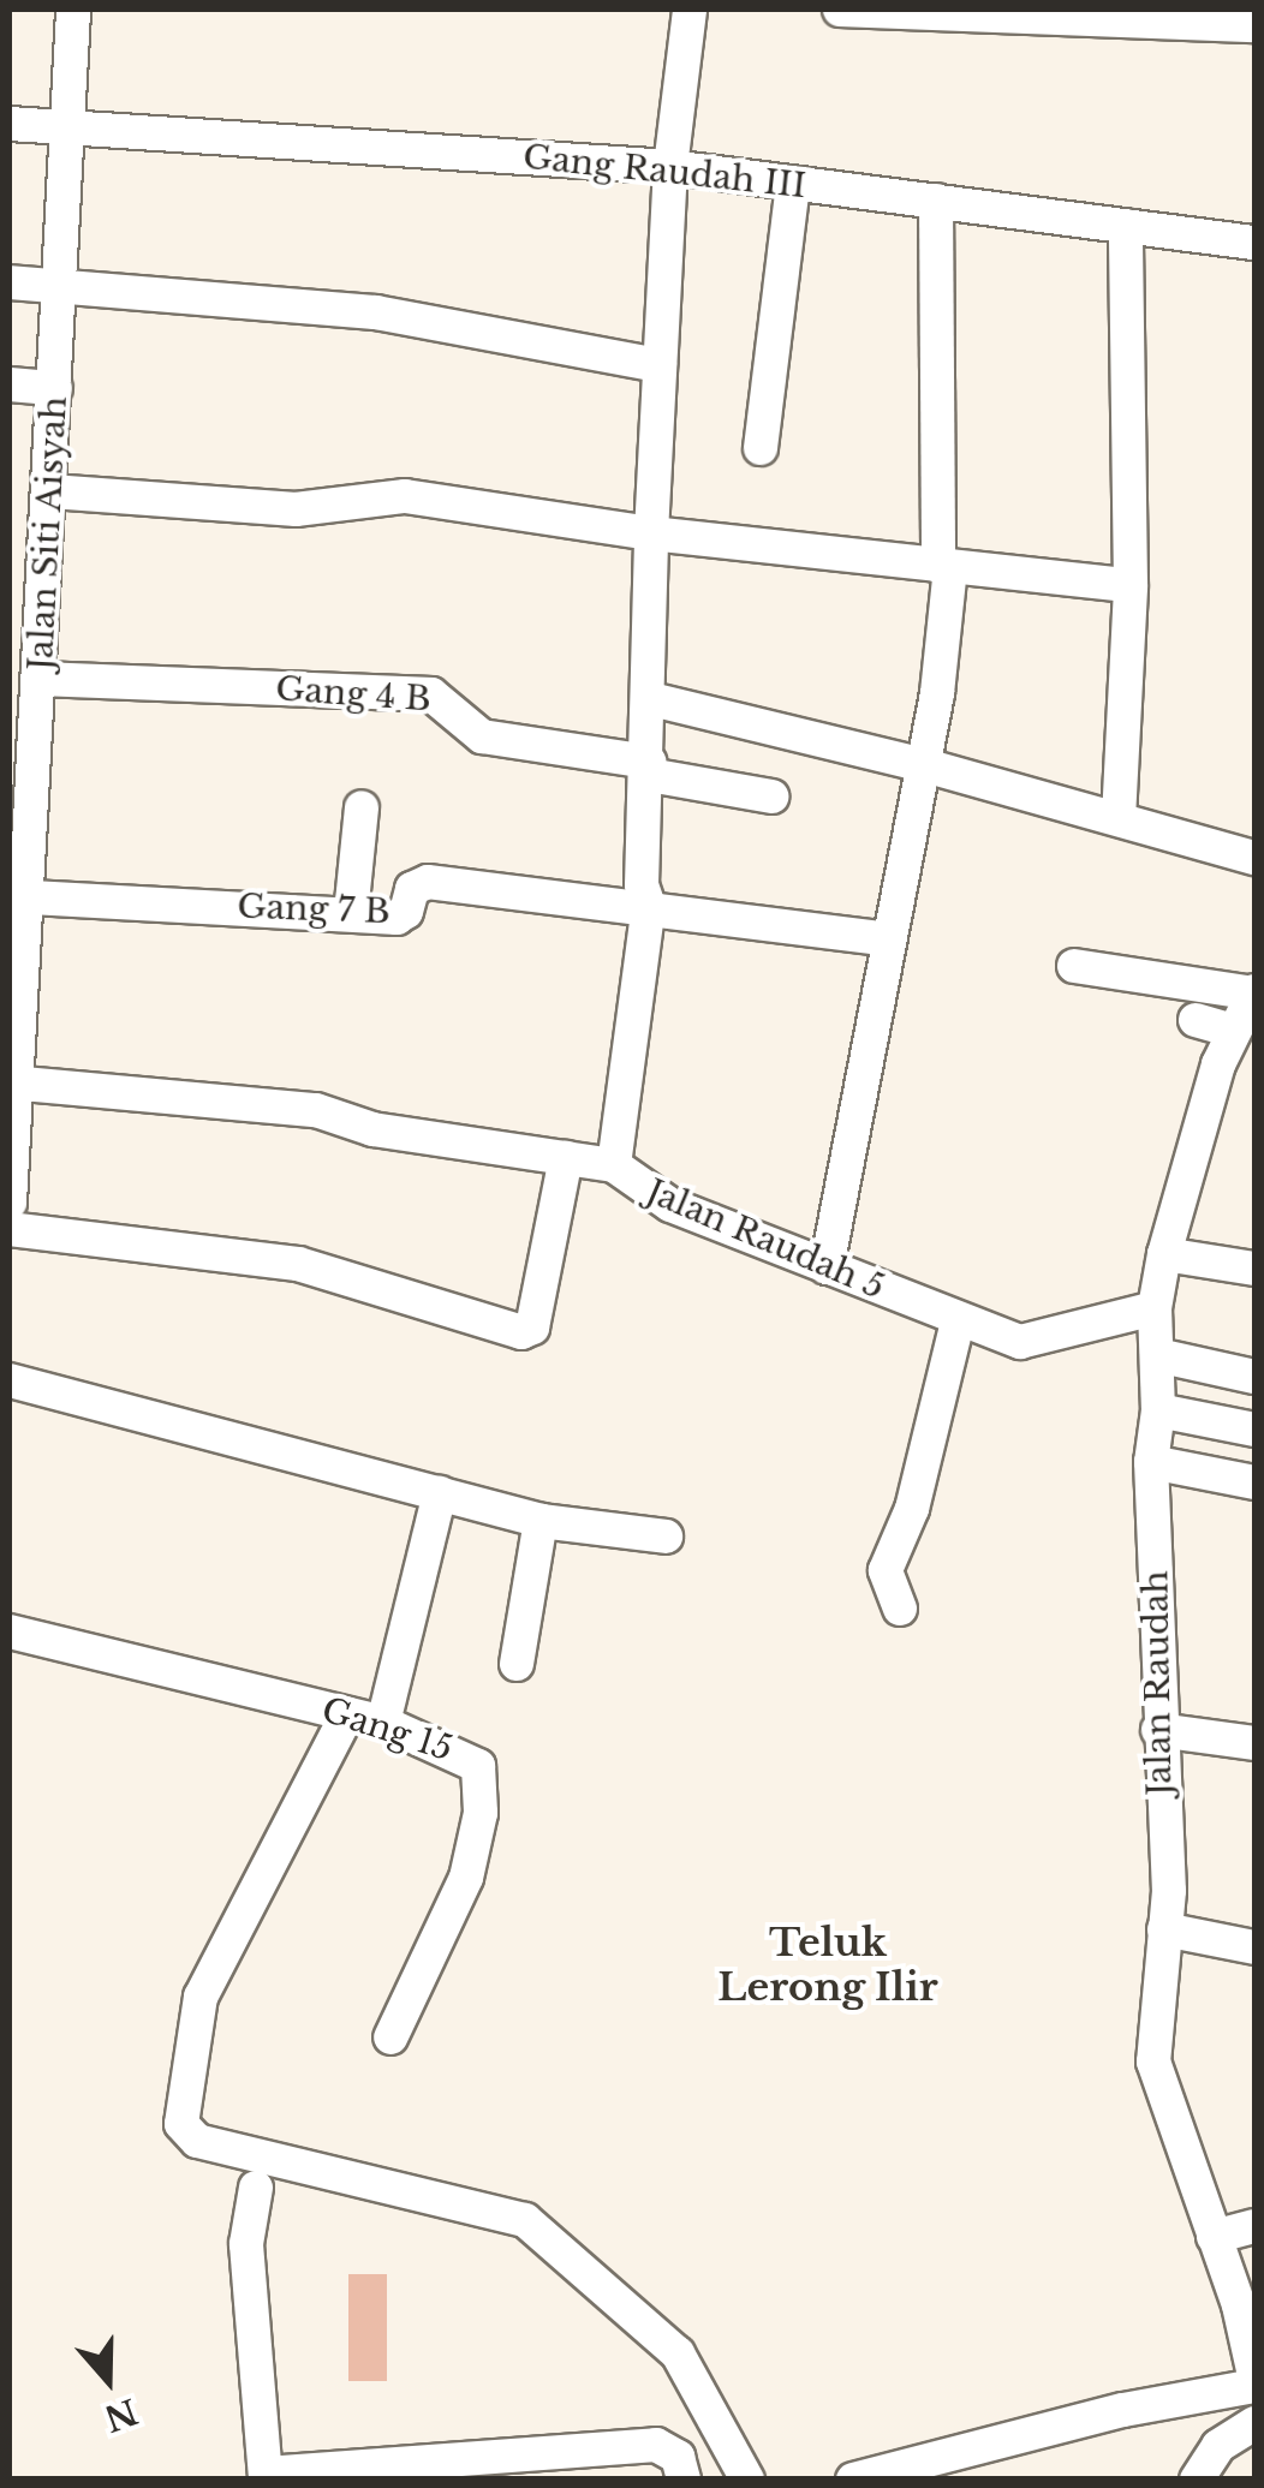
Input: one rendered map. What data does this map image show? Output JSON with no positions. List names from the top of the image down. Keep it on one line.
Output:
{"streets":{"street":["Gang Raudah III","Jalan Siti Aisyah","Gang 4 B","Gang 7 B","Jalan Raudah 5","Jalan Raudah","Gang 15"]},"crossings":[["Gang Raudah III","Jalan Siti Aisyah"],["Jalan Siti Aisyah","Gang 4 B"],["Jalan Siti Aisyah","Gang 7 B"],["Jalan Siti Aisyah","Jalan Raudah 5"],["Jalan Raudah 5","Jalan Raudah"]],"districts":["Teluk Lerong Ilir"],"north":"bottom"}
